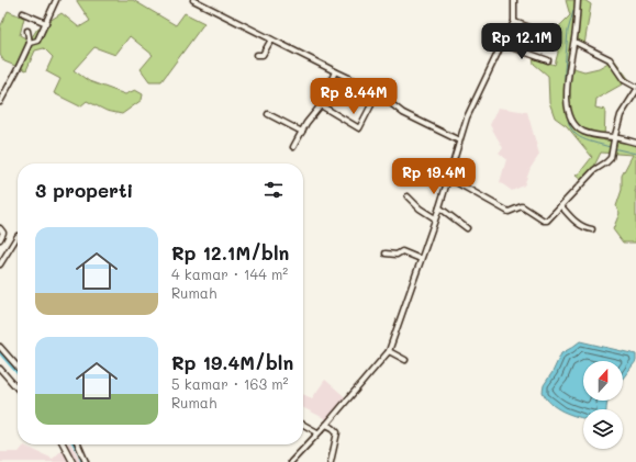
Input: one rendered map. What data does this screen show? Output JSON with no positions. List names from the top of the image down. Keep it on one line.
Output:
{"north":"top","page":{"price":["Rp 12.1M","Rp 8.44M","Rp 19.4M"],"heading":"3 properti","list":[{"name":"Rp 12.1M/bln","note":"4 kamar · 144 m² · Rumah"},{"name":"Rp 19.4M/bln","note":"5 kamar · 163 m² · Rumah"}]}}
